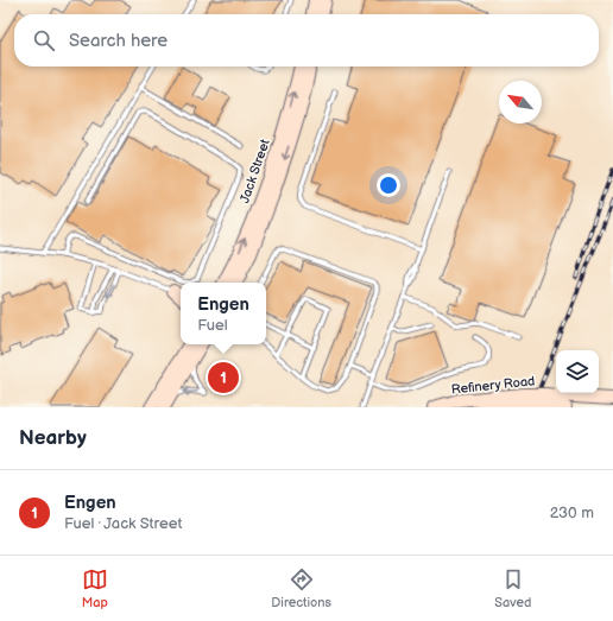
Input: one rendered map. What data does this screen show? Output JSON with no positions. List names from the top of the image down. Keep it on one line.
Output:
{"streets":{"main road":["Jack Street","Refinery Road"]},"north":"top left","page":{"search":"Search here","popup":["Engen","Fuel"],"pins":"1","heading":"Nearby","list":[{"mark":"1","name":"Engen","note":"Fuel · Jack Street","value":"230 m"}],"nav":["Map","Directions","Saved"]}}
